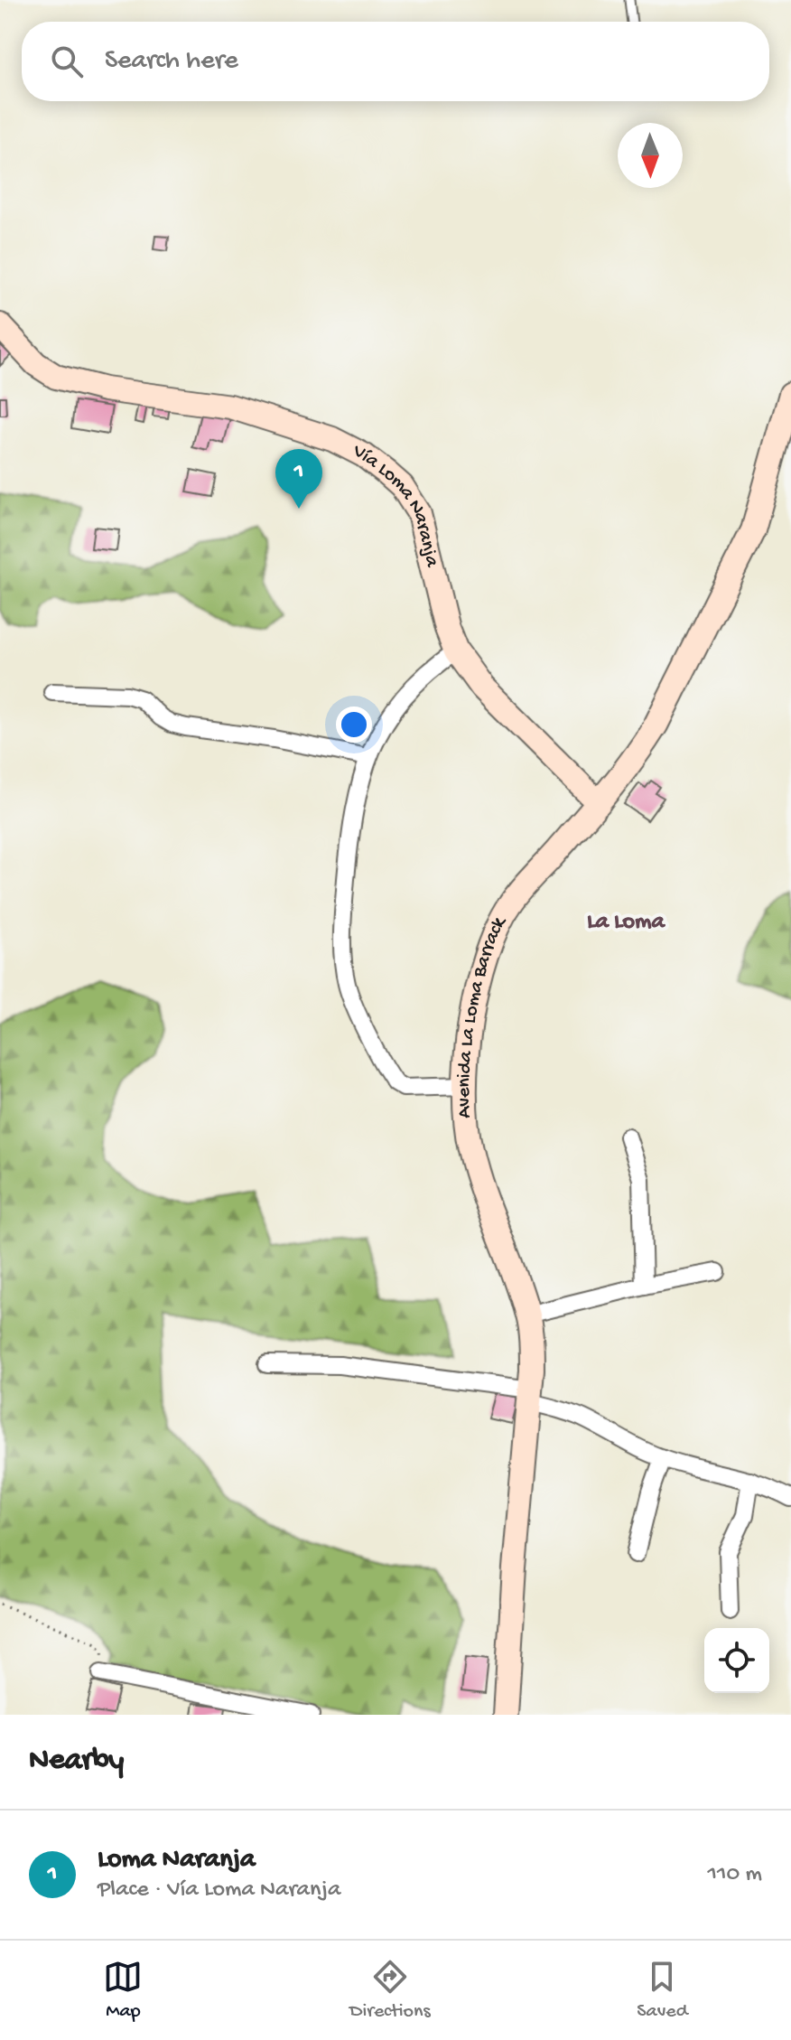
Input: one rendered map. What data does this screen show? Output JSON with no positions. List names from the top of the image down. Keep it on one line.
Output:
{"streets":{"main road":["Vía Loma Naranja","Avenida La Loma Barrack"]},"crossings":[["Vía Loma Naranja","Avenida La Loma Barrack"]],"districts":["La Loma"],"north":"bottom","page":{"search":"Search here","pins":"1","heading":"Nearby","list":[{"mark":"1","name":"Loma Naranja","note":"Place · Vía Loma Naranja","value":"110 m"}],"nav":["Map","Directions","Saved"]}}
